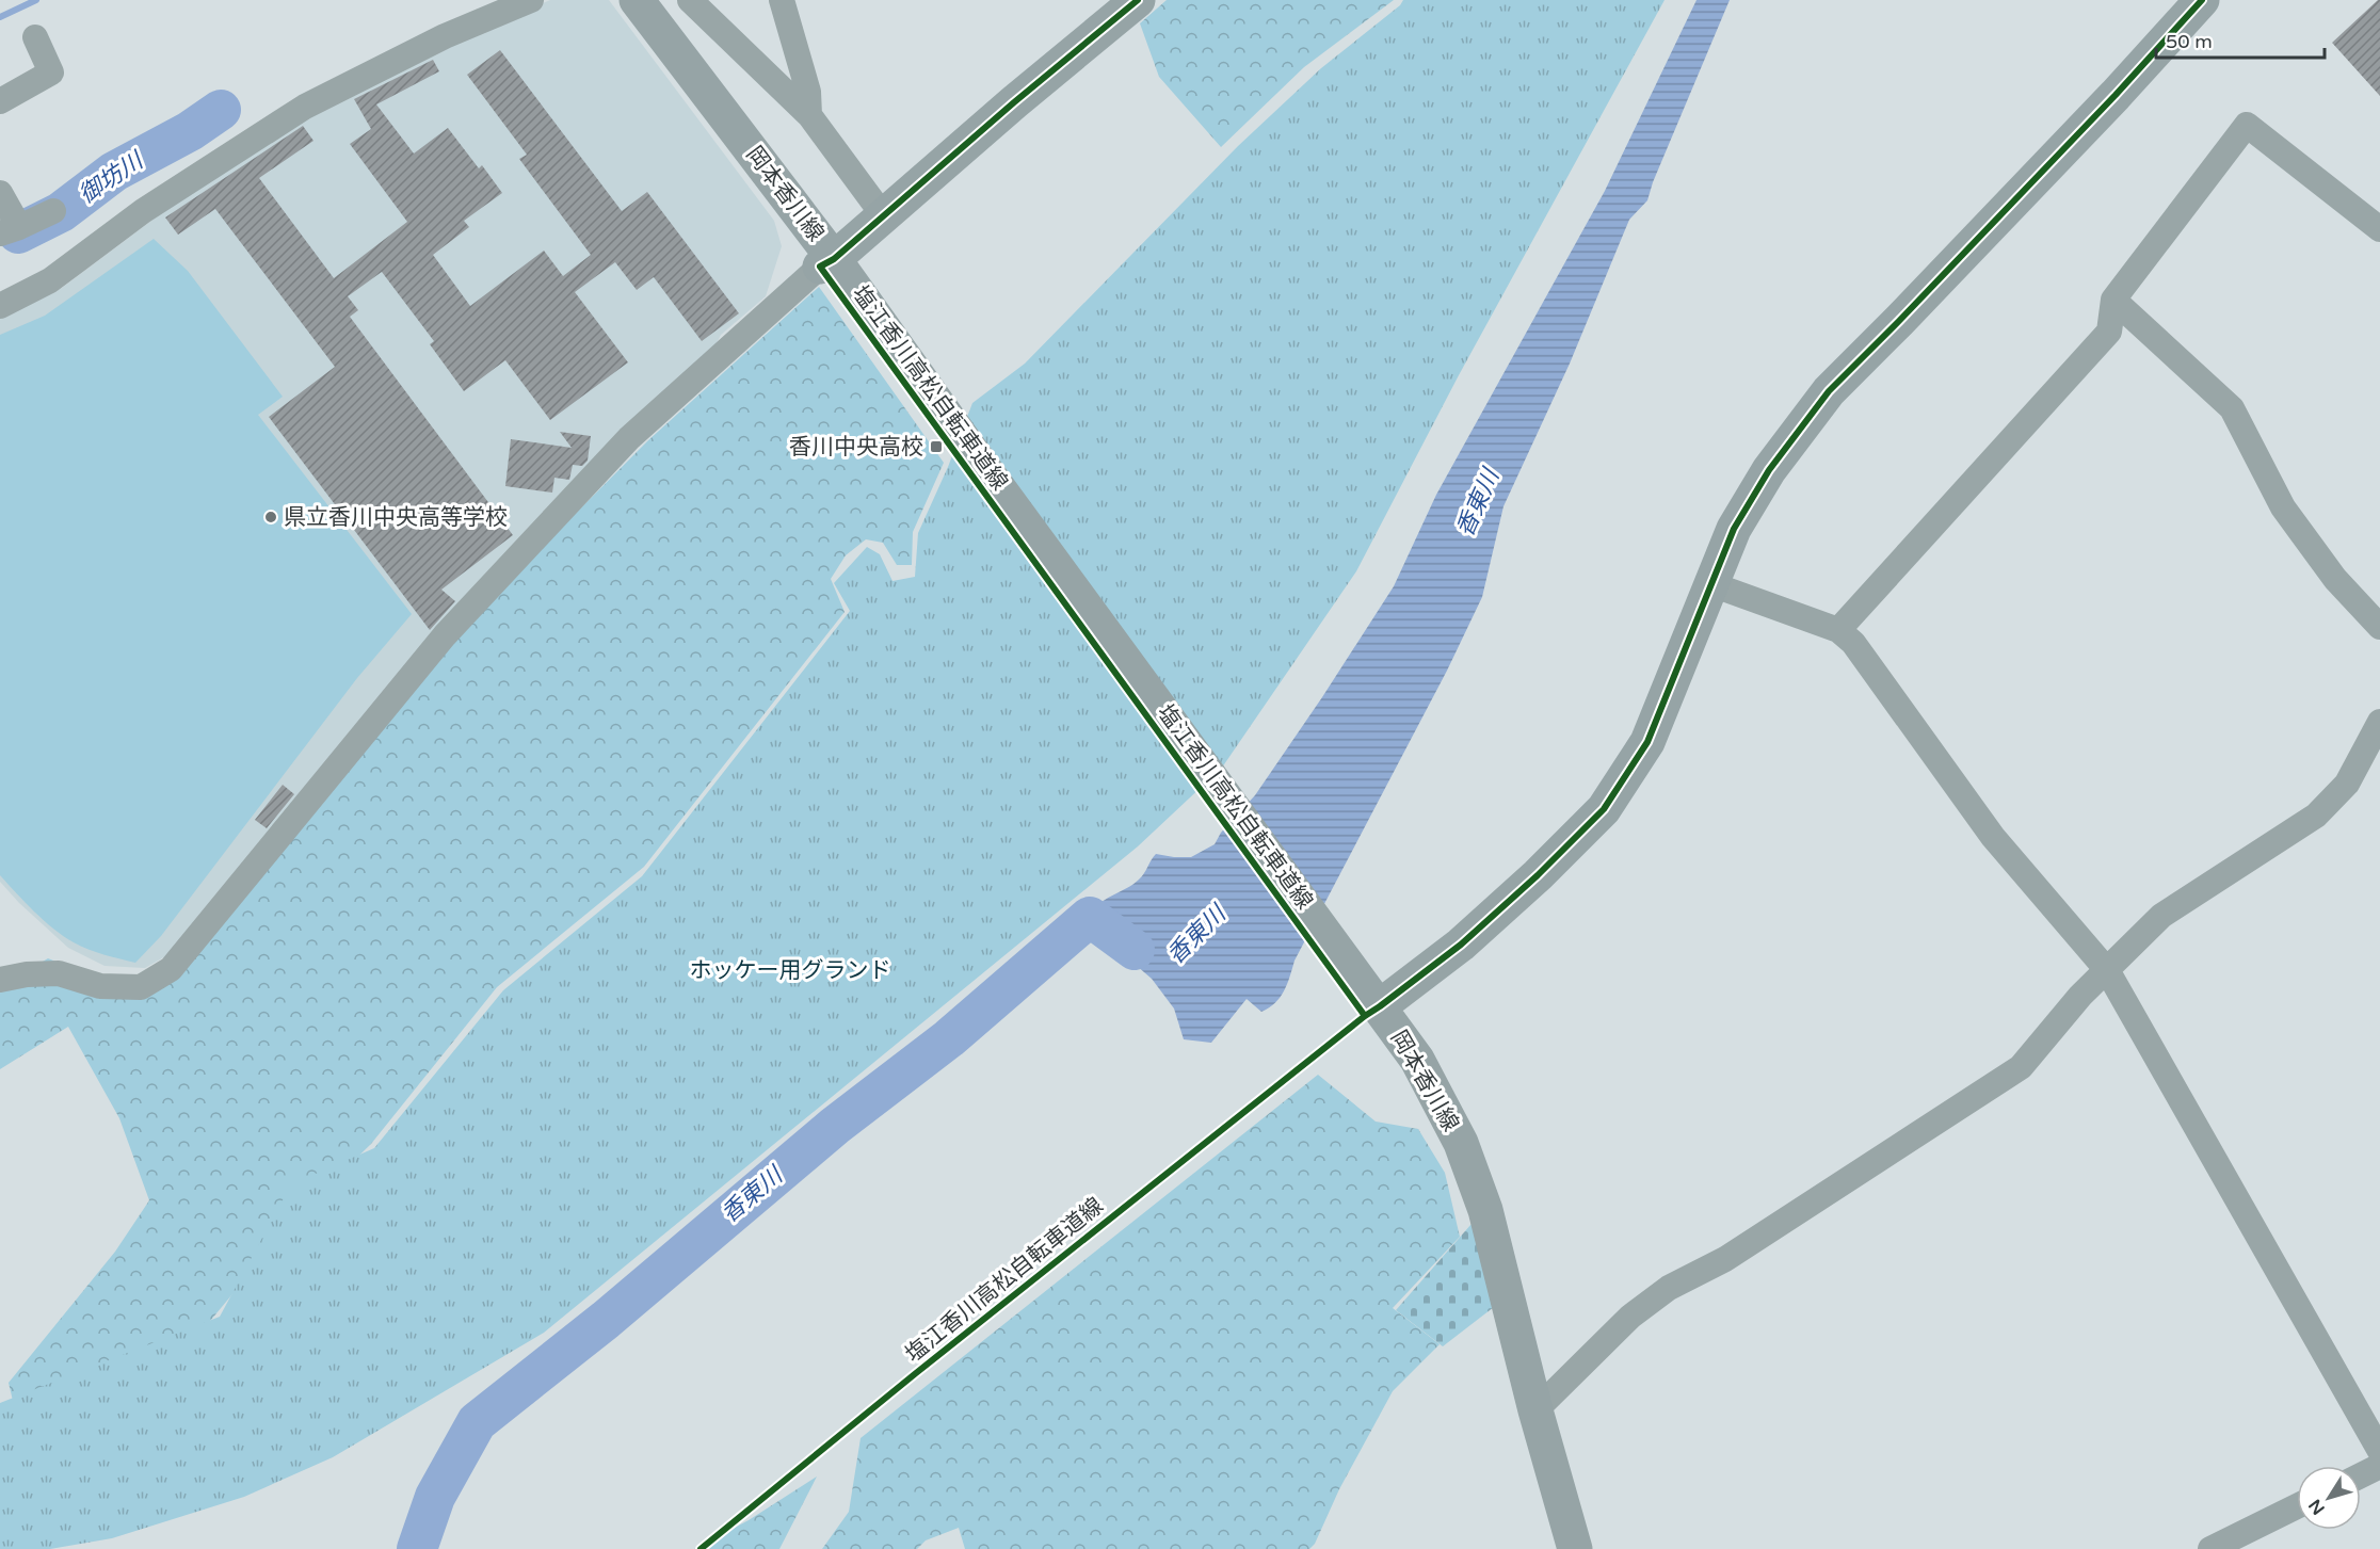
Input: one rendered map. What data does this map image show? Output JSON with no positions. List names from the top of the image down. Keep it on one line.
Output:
{"streets":{"main road":["岡本香川線"],"cycle path":["塩江香川高松自転車道線"]},"water":["御坊川","香東川"],"parks":["ホッケー用グランド"],"places":{"transit":["香川中央高校"],"other":["県立香川中央高等学校"]},"scale_bar":"50 m","north":"bottom left"}
